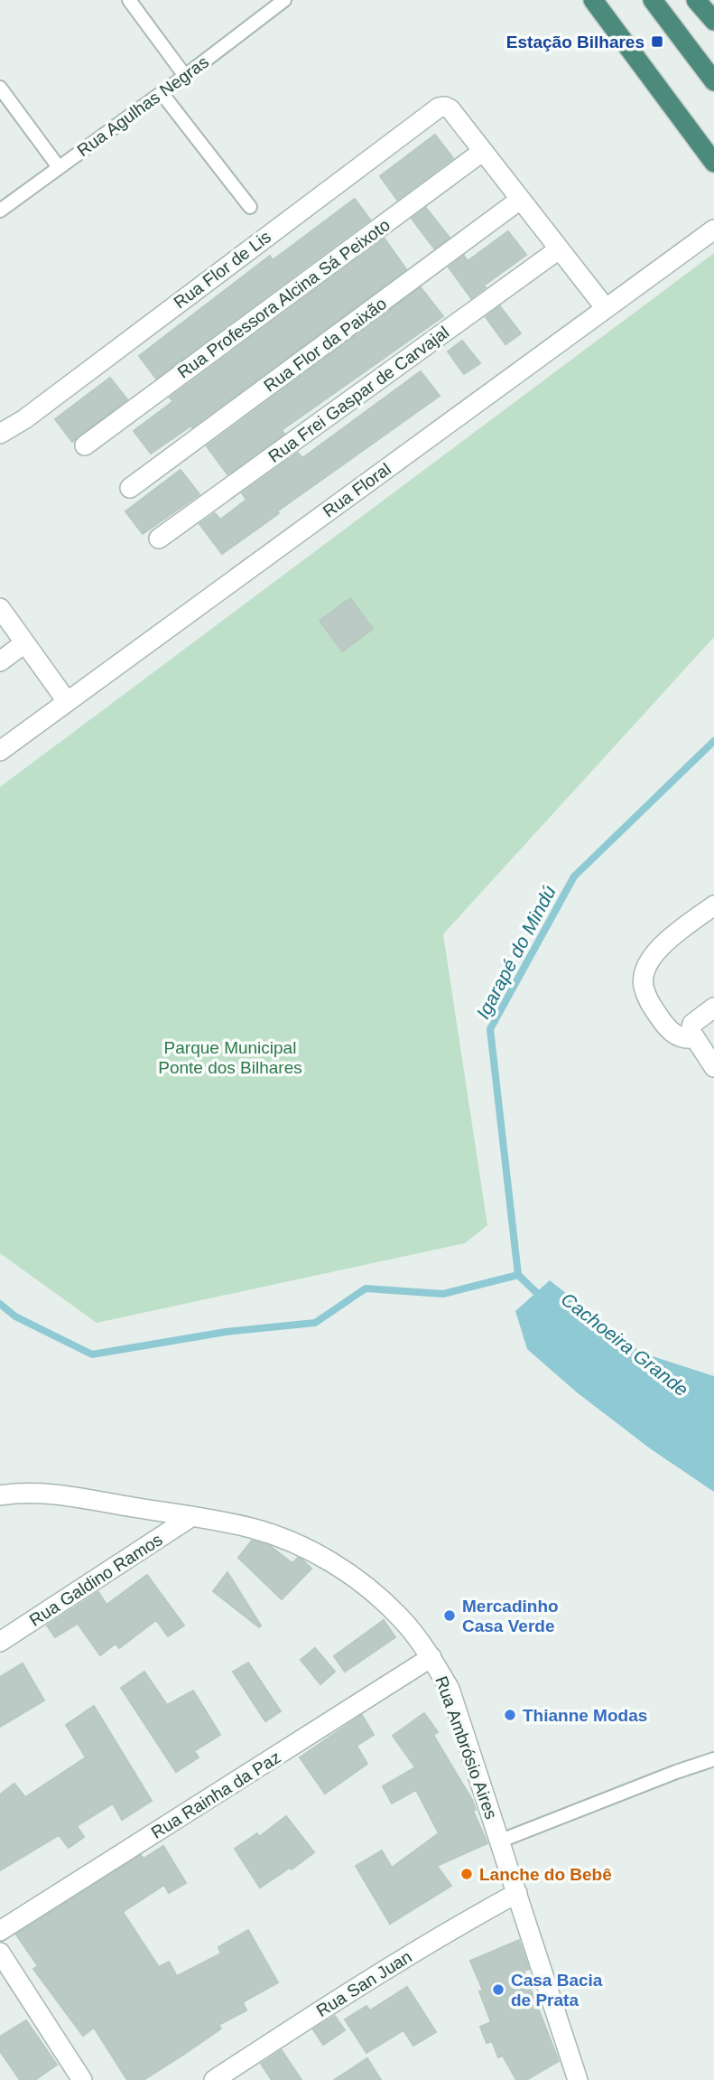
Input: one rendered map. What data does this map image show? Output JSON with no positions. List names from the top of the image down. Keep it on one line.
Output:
{"streets":{"street":["Rua Flor de Lis","Rua Professora Alcina Sá Peixoto","Rua Flor da Paixão","Rua Frei Gaspar de Carvajal","Rua Floral","Rua Galdino Ramos","Rua Ambrósio Aires","Rua Rainha da Paz","Rua San Juan"],"lane":["Rua Agulhas Negras"]},"crossings":[["Rua Flor de Lis","Rua Professora Alcina Sá Peixoto"],["Rua Galdino Ramos","Rua Ambrósio Aires"],["Rua Ambrósio Aires","Rua Rainha da Paz"],["Rua Ambrósio Aires","Rua San Juan"]],"water":["Igarapé do Mindú","Cachoeira Grande"],"parks":["Parque Municipal Ponte dos Bilhares"],"places":{"transit":["Estação Bilhares"],"other":["Mercadinho Casa Verde","Thianne Modas","Lanche do Bebê","Casa Bacia de Prata"]}}
